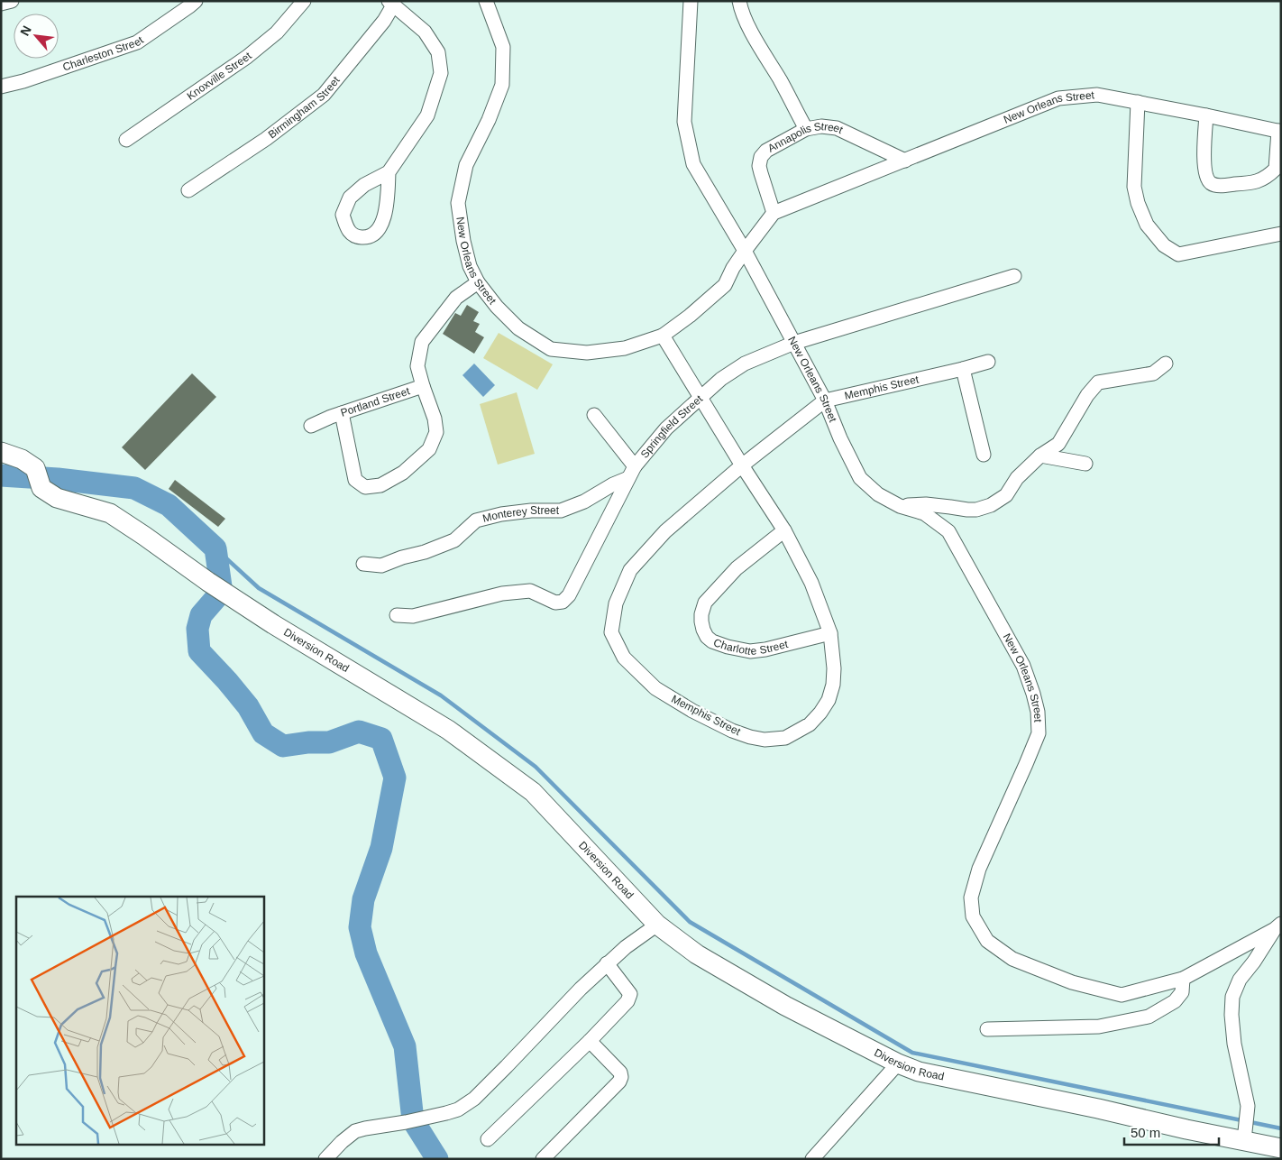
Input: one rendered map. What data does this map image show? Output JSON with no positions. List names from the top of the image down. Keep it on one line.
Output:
{"streets":{"street":["Charleston Street","Knoxville Street","Birmingham Street","New Orleans Street","Annapolis Street","Memphis Street","Portland Street","Springfield Street","Monterey Street","Charlotte Street","Diversion Road"]},"crossings":[["New Orleans Street","Annapolis Street"],["New Orleans Street","Memphis Street"],["New Orleans Street","Portland Street"],["New Orleans Street","Springfield Street"],["Memphis Street","Charlotte Street"],["Springfield Street","Monterey Street"]],"scale_bar":"50 m","north":"top left"}
